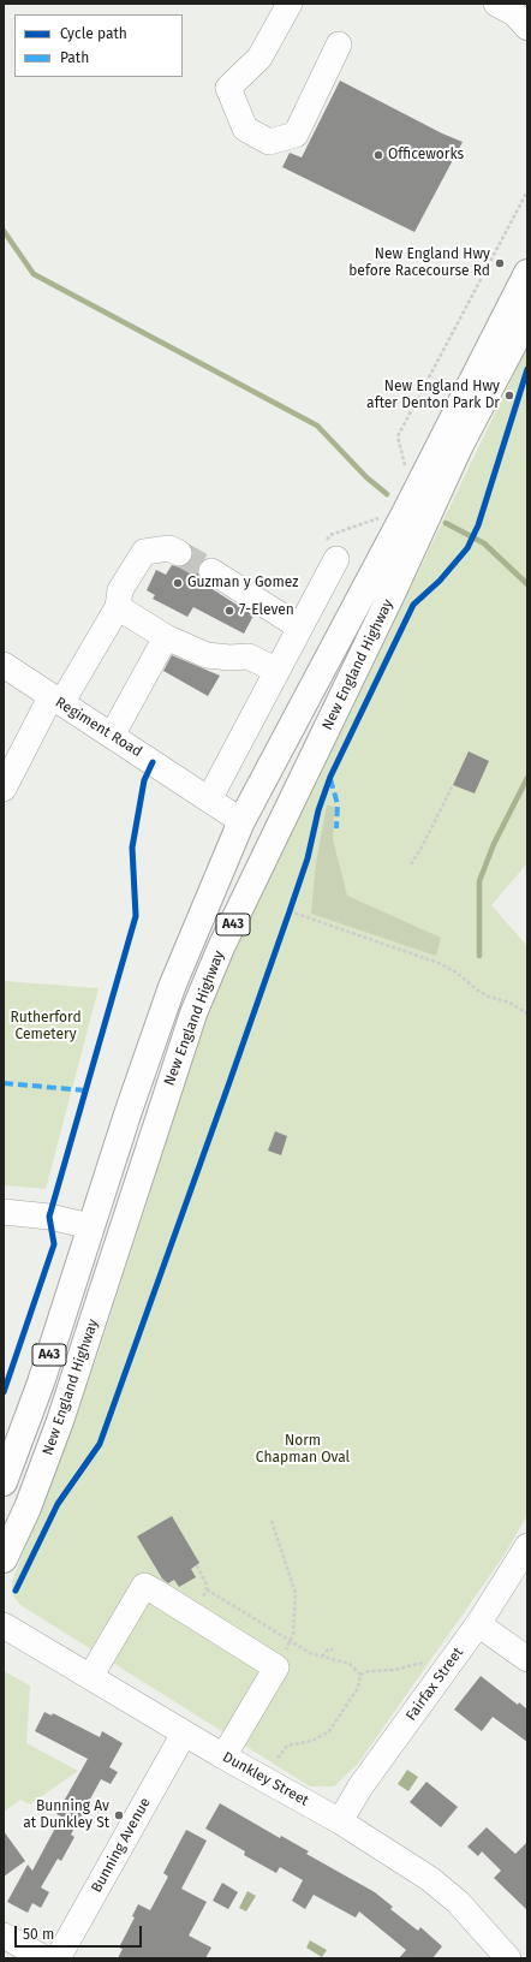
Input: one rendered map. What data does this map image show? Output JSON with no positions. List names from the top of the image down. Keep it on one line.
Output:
{"streets":{"highway":["New England Highway","A43"],"street":["Regiment Road","Fairfax Street","Dunkley Street","Bunning Avenue"]},"crossings":[["New England Highway","Regiment Road"],["Fairfax Street","Dunkley Street"],["Dunkley Street","Bunning Avenue"]],"parks":["Rutherford Cemetery","Norm Chapman Oval"],"places":["Officeworks","New England Hwy before Racecourse Rd","New England Hwy after Denton Park Dr","Guzman y Gomez","7-Eleven","Bunning Av at Dunkley St"],"legend":["Cycle path","Path"],"scale_bar":"50 m"}
